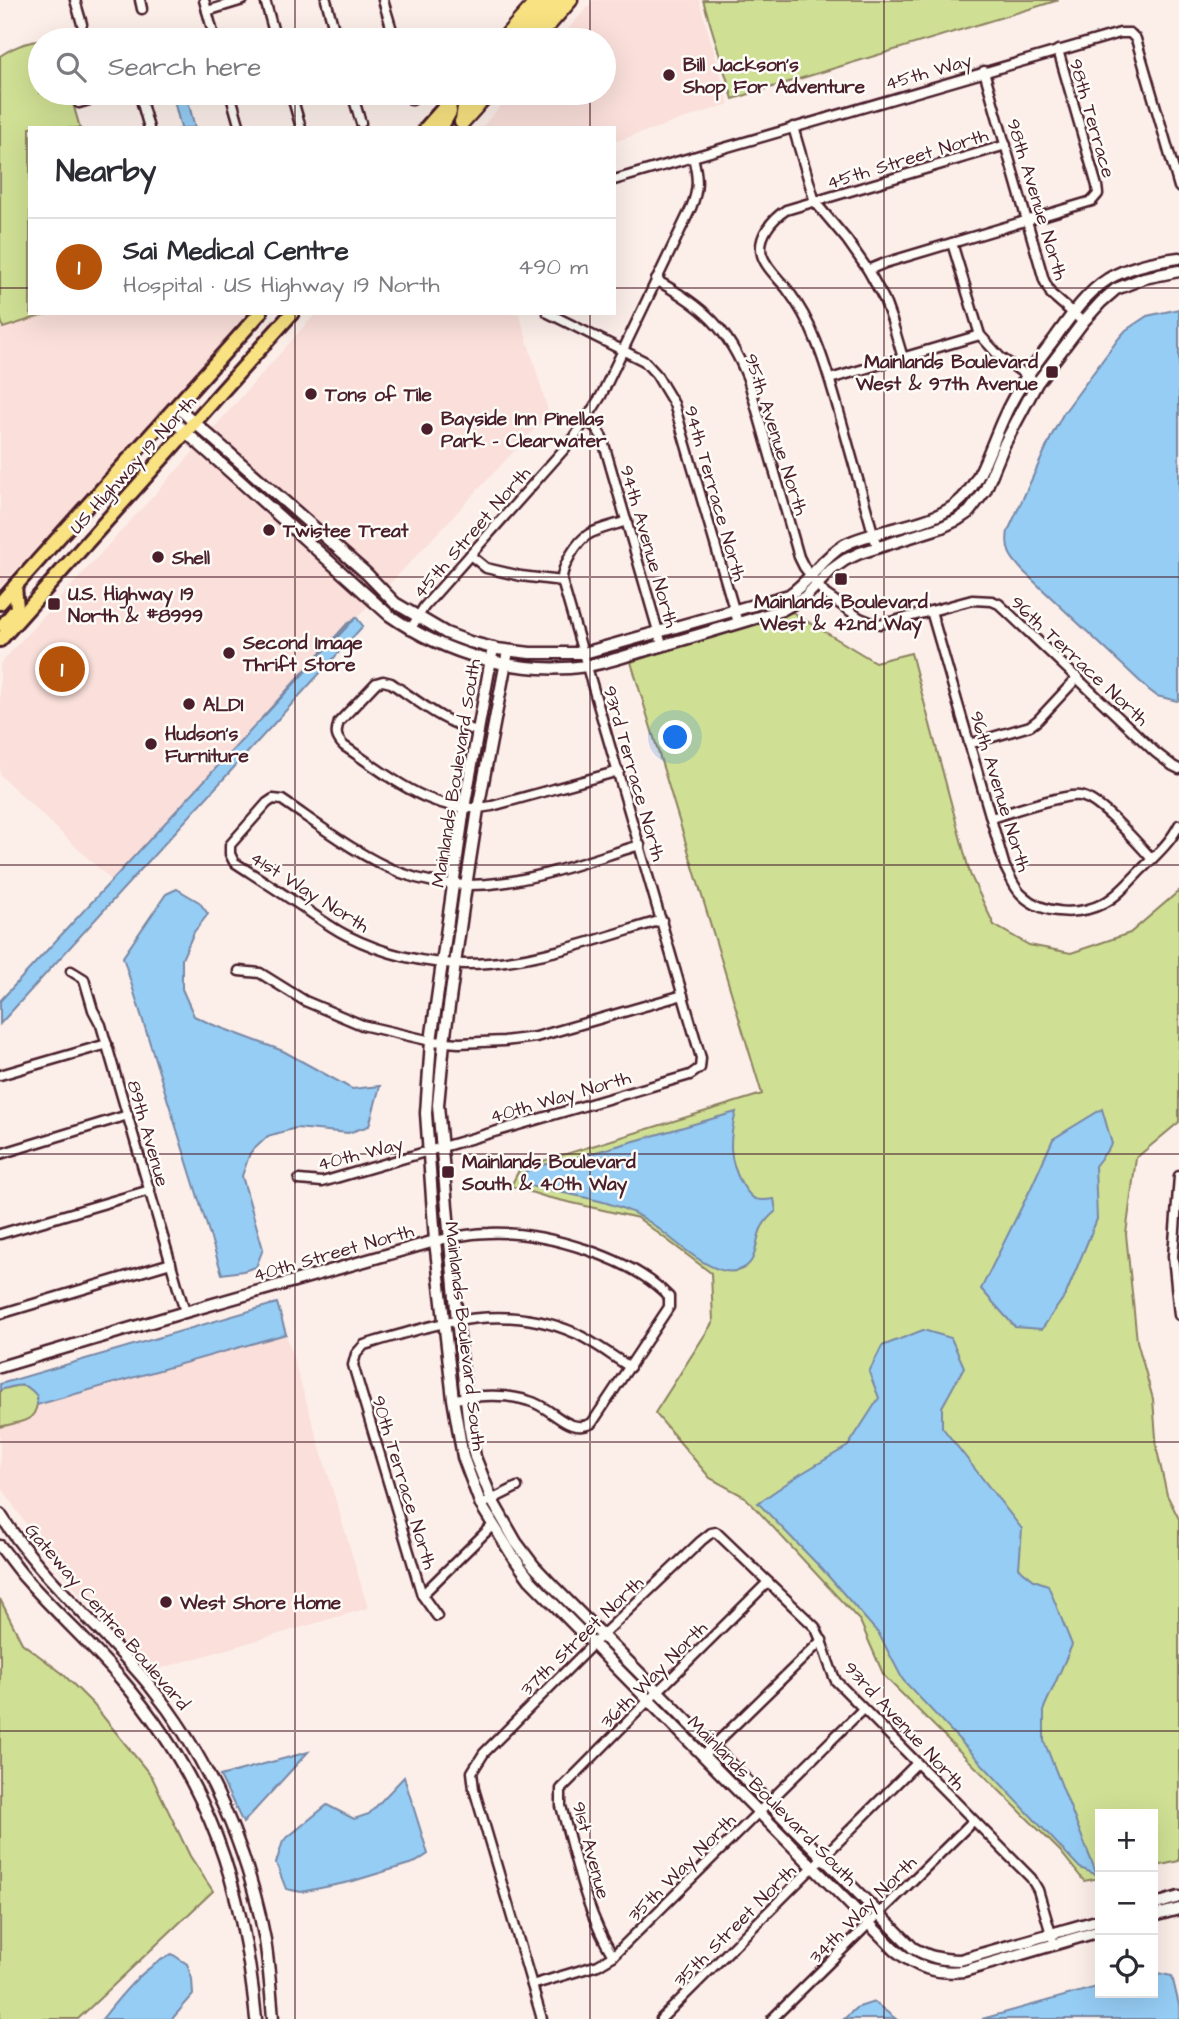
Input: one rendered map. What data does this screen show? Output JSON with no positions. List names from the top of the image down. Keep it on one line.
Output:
{"streets":{"highway":["US Highway 19 North"],"street":["45th Way","98th Terrace","45th Street North","98th Avenue North","95th Avenue North","94th Terrace North","94th Avenue North","96th Terrace North","Mainlands Boulevard South","93rd Terrace North","96th Avenue North","41st Way North","40th Way North","89th Avenue","40th Way","40th Street North","90th Terrace North","Gateway Centre Boulevard","37th Street North","36th Way North","93rd Avenue North","91st Avenue","35th Way North","34th Way North","35th Street North"]},"crossings":[["45th Way","98th Terrace"],["45th Way","45th Street North"],["45th Way","98th Avenue North"],["98th Terrace","98th Avenue North"],["45th Street North","98th Avenue North"],["45th Street North","95th Avenue North"],["45th Street North","94th Terrace North"],["45th Street North","94th Avenue North"],["96th Terrace North","96th Avenue North"],["Mainlands Boulevard South","41st Way North"],["Mainlands Boulevard South","40th Way North"],["Mainlands Boulevard South","40th Way"],["Mainlands Boulevard South","40th Street North"],["Mainlands Boulevard South","90th Terrace North"],["Mainlands Boulevard South","37th Street North"],["Mainlands Boulevard South","36th Way North"],["Mainlands Boulevard South","93rd Avenue North"],["Mainlands Boulevard South","35th Way North"],["Mainlands Boulevard South","34th Way North"],["Mainlands Boulevard South","35th Street North"],["93rd Terrace North","41st Way North"],["93rd Terrace North","40th Way North"],["40th Way North","40th Way"],["89th Avenue","40th Street North"],["37th Street North","93rd Avenue North"],["37th Street North","35th Way North"],["36th Way North","93rd Avenue North"],["36th Way North","91st Avenue"],["93rd Avenue North","35th Way North"],["93rd Avenue North","34th Way North"],["93rd Avenue North","35th Street North"],["91st Avenue","35th Way North"]],"places":{"other":["Bill Jackson's Shop For Adventure","Tons of Tile","Bayside Inn Pinellas Park - Clearwater","Twistee Treat","Shell","Second Image Thrift Store","ALDI","Hudson's Furniture","West Shore Home"],"transit":["Mainlands Boulevard West & 97th Avenue","Mainlands Boulevard West & 42nd Way","U.S. Highway 19 North & #8999","Mainlands Boulevard South & 40th Way"]},"page":{"search":"Search here","heading":"Nearby","list":[{"mark":"1","name":"Sai Medical Centre","note":"Hospital · US Highway 19 North","value":"490 m"}],"pins":"1","map_buttons":["+","−"]}}
